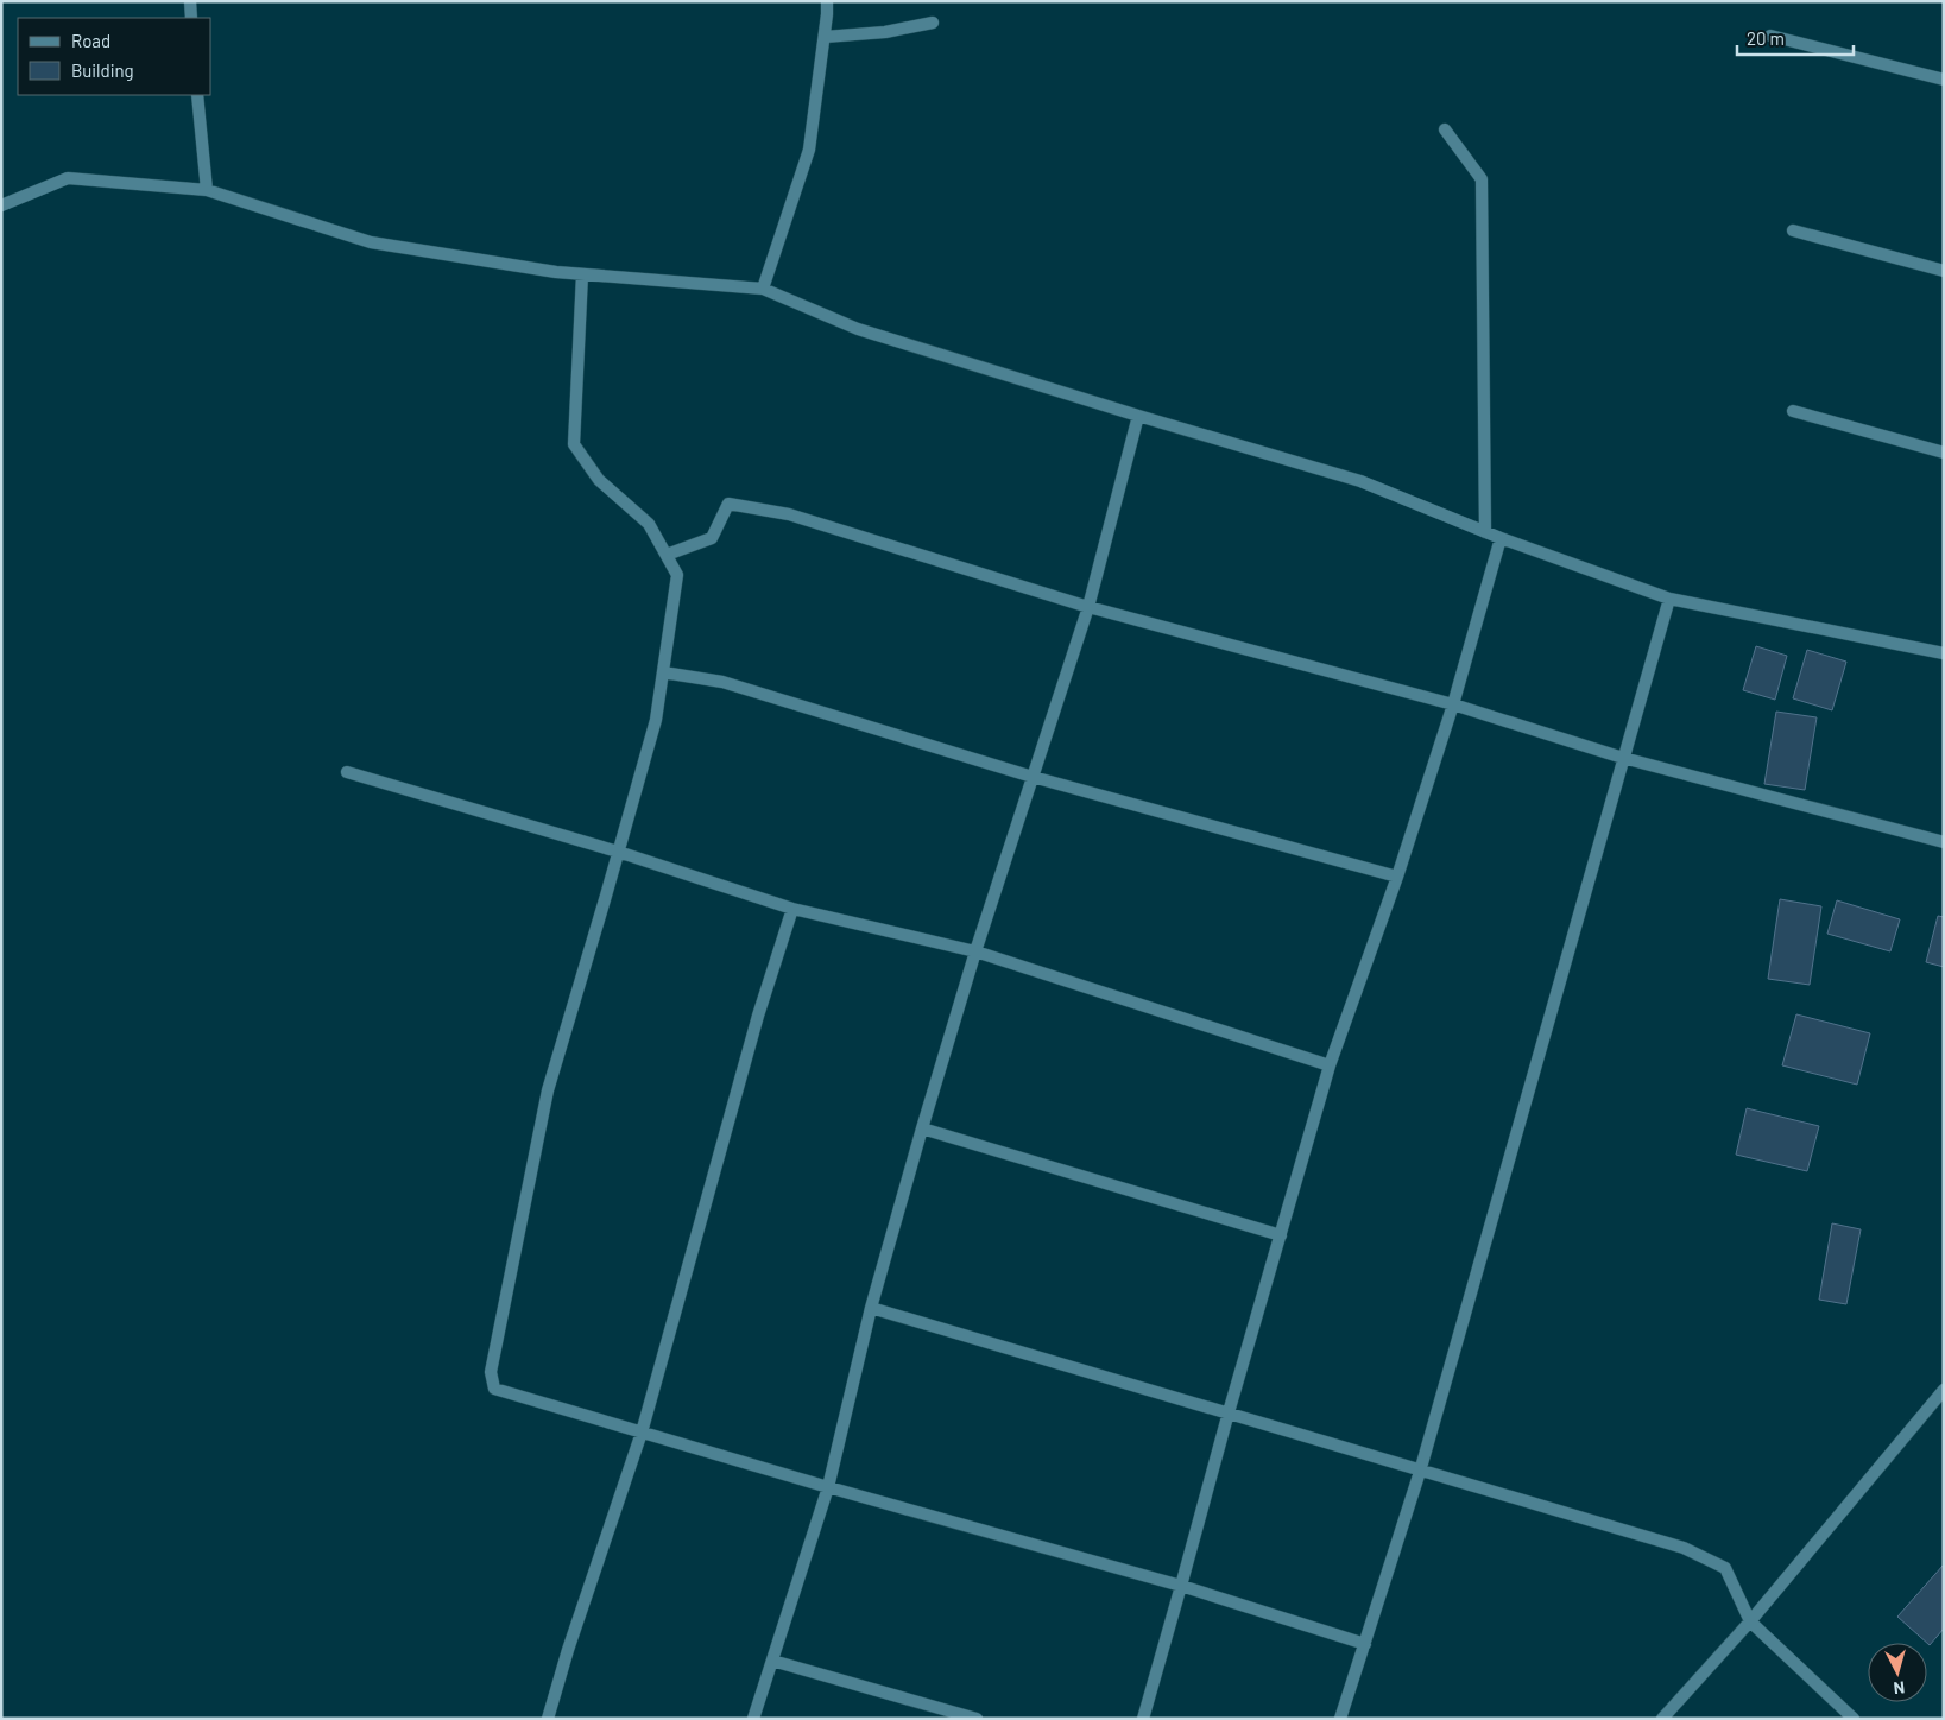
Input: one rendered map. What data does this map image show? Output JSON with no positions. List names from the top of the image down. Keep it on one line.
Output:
{"legend":["Road","Building"],"scale_bar":"20 m","north":"bottom"}
